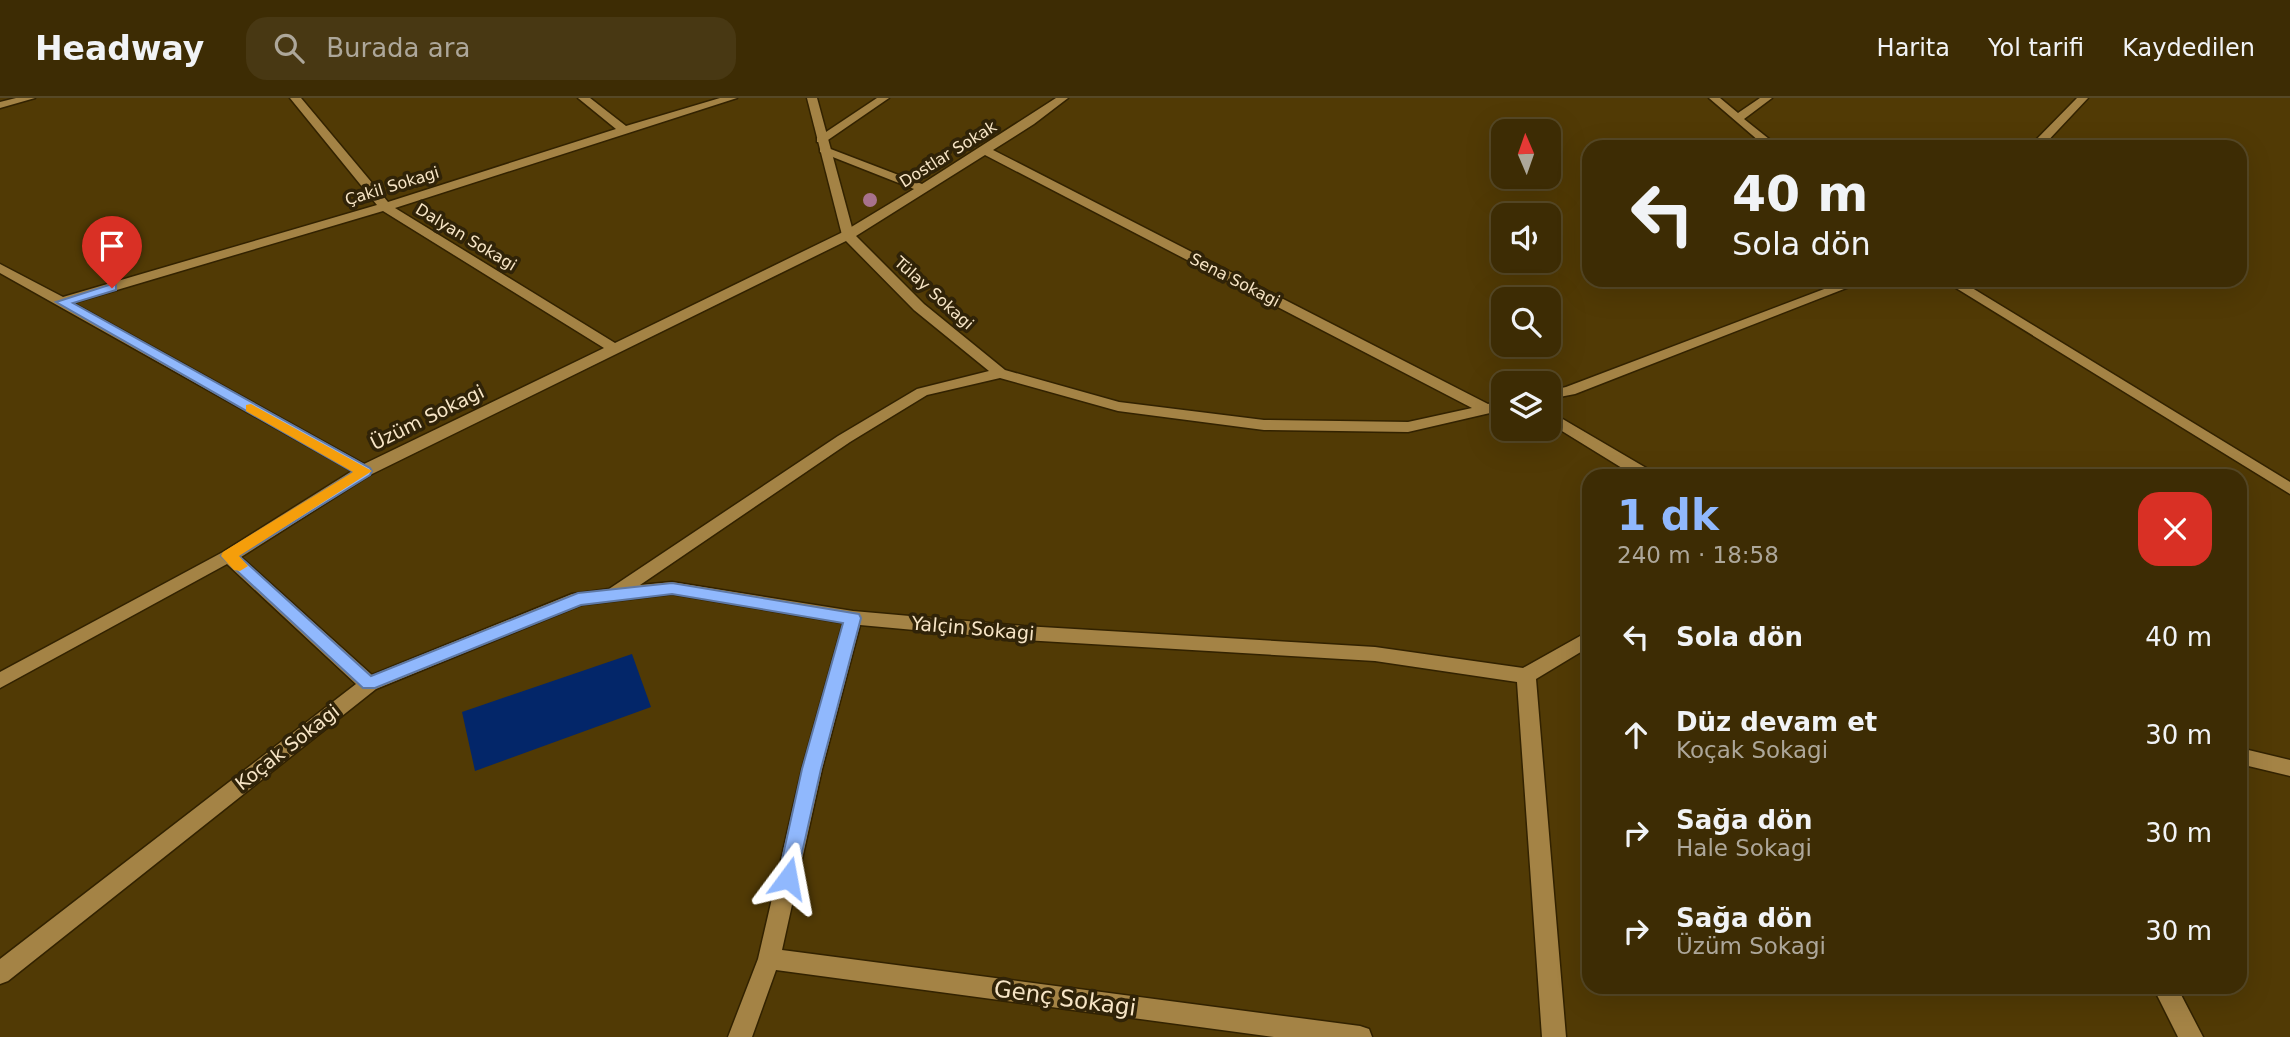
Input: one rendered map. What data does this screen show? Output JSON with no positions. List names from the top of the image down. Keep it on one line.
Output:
{"streets":{"street":["Dostlar Sokak","Çakil Sokagi","Dalyan Sokagi","Sena Sokagi","Tülay Sokagi","Üzüm Sokagi","Yalçin Sokagi","Koçak Sokagi","Genç Sokagi"]},"crossings":[["Dostlar Sokak","Sena Sokagi"],["Dostlar Sokak","Tülay Sokagi"],["Dostlar Sokak","Üzüm Sokagi"],["Çakil Sokagi","Dalyan Sokagi"],["Dalyan Sokagi","Üzüm Sokagi"],["Tülay Sokagi","Üzüm Sokagi"],["Yalçin Sokagi","Koçak Sokagi"]],"north":"top","page":{"header":"Headway","search":"Burada ara","nav":["Harita","Yol tarifi","Kaydedilen"],"turn":["40 m","Sola dön"],"heading":["1 dk","240 m · 18:58"],"list":[{"name":"Sola dön","value":"40 m"},{"name":"Düz devam et","note":"Koçak Sokagi","value":"30 m"},{"name":"Sağa dön","note":"Hale Sokagi","value":"30 m"},{"name":"Sağa dön","note":"Üzüm Sokagi","value":"30 m"}]}}
